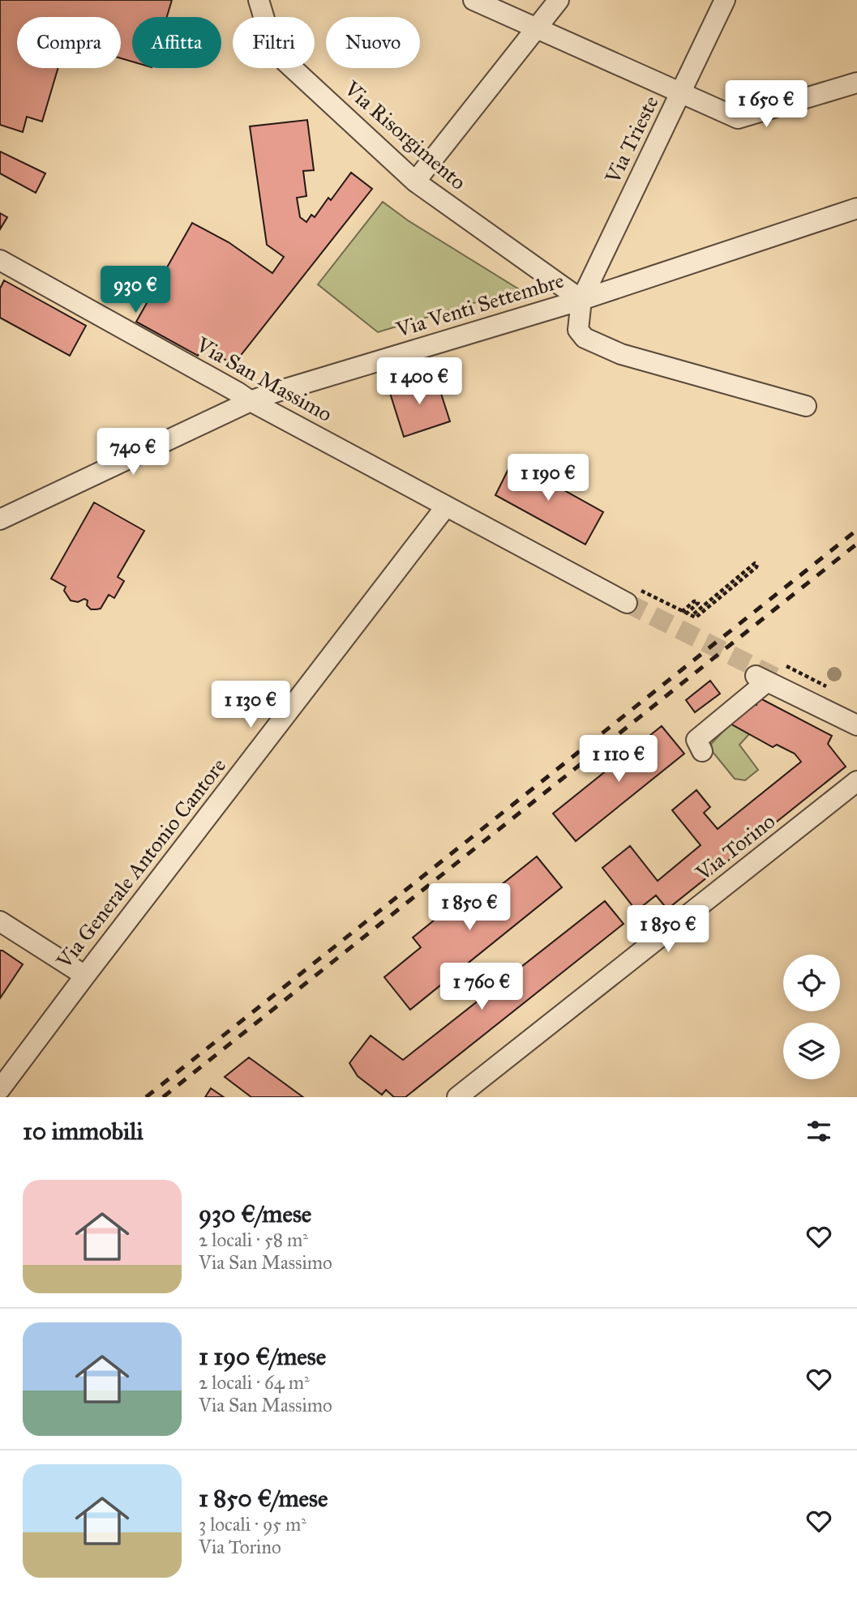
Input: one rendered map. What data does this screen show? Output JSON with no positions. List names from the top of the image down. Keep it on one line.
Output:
{"streets":{"street":["Via Risorgimento","Via Trieste","Via Venti Settembre","Via San Massimo","Via Torino","Via Generale Antonio Cantore"]},"crossings":[["Via Risorgimento","Via Trieste"],["Via Risorgimento","Via Venti Settembre"],["Via Trieste","Via Venti Settembre"],["Via Venti Settembre","Via San Massimo"],["Via San Massimo","Via Generale Antonio Cantore"]],"page":{"chip":["Compra","Affitta","Filtri","Nuovo"],"price":["1 650 €","930 €","1 400 €","740 €","1 190 €","1 130 €","1 110 €","1 850 €","1 850 €","1 760 €"],"heading":"10 immobili","list":[{"name":"930 €/mese","note":"2 locali · 58 m² · Via San Massimo"},{"name":"1 190 €/mese","note":"2 locali · 64 m² · Via San Massimo"},{"name":"1 850 €/mese","note":"3 locali · 95 m² · Via Torino"}]}}
